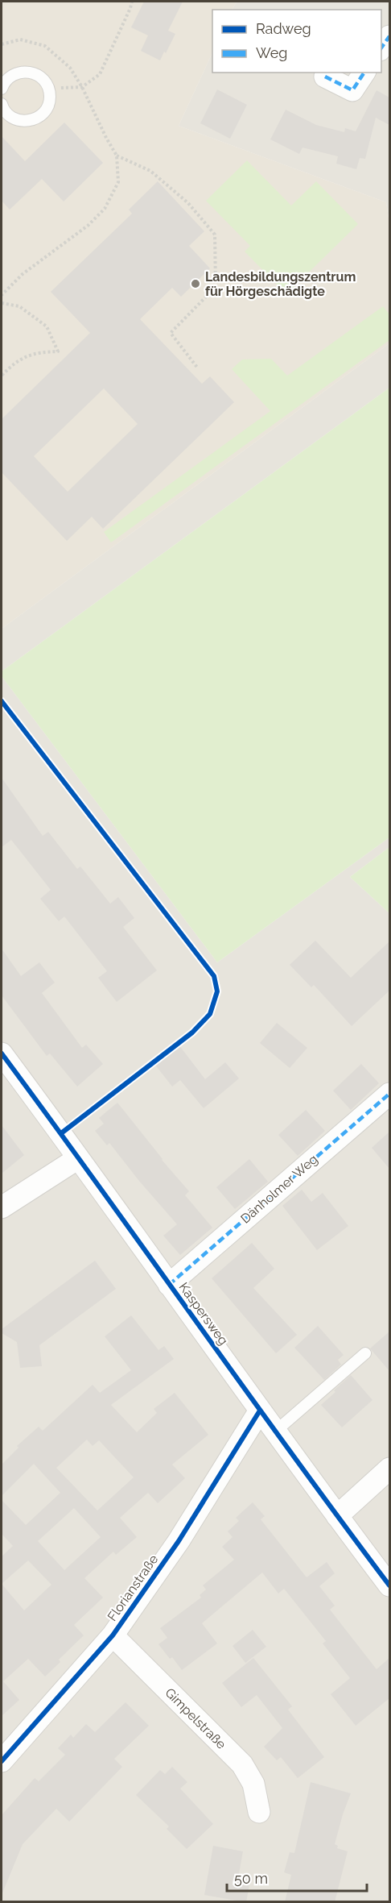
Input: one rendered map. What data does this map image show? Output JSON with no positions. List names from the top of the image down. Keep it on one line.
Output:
{"streets":{"street":["Dänholmer Weg","Kaspersweg","Florianstraße","Gimpelstraße"]},"crossings":[["Dänholmer Weg","Kaspersweg"],["Kaspersweg","Florianstraße"],["Florianstraße","Gimpelstraße"]],"places":["Landesbildungszentrum für Hörgeschädigte"],"legend":["Radweg","Weg"],"scale_bar":"50 m"}
